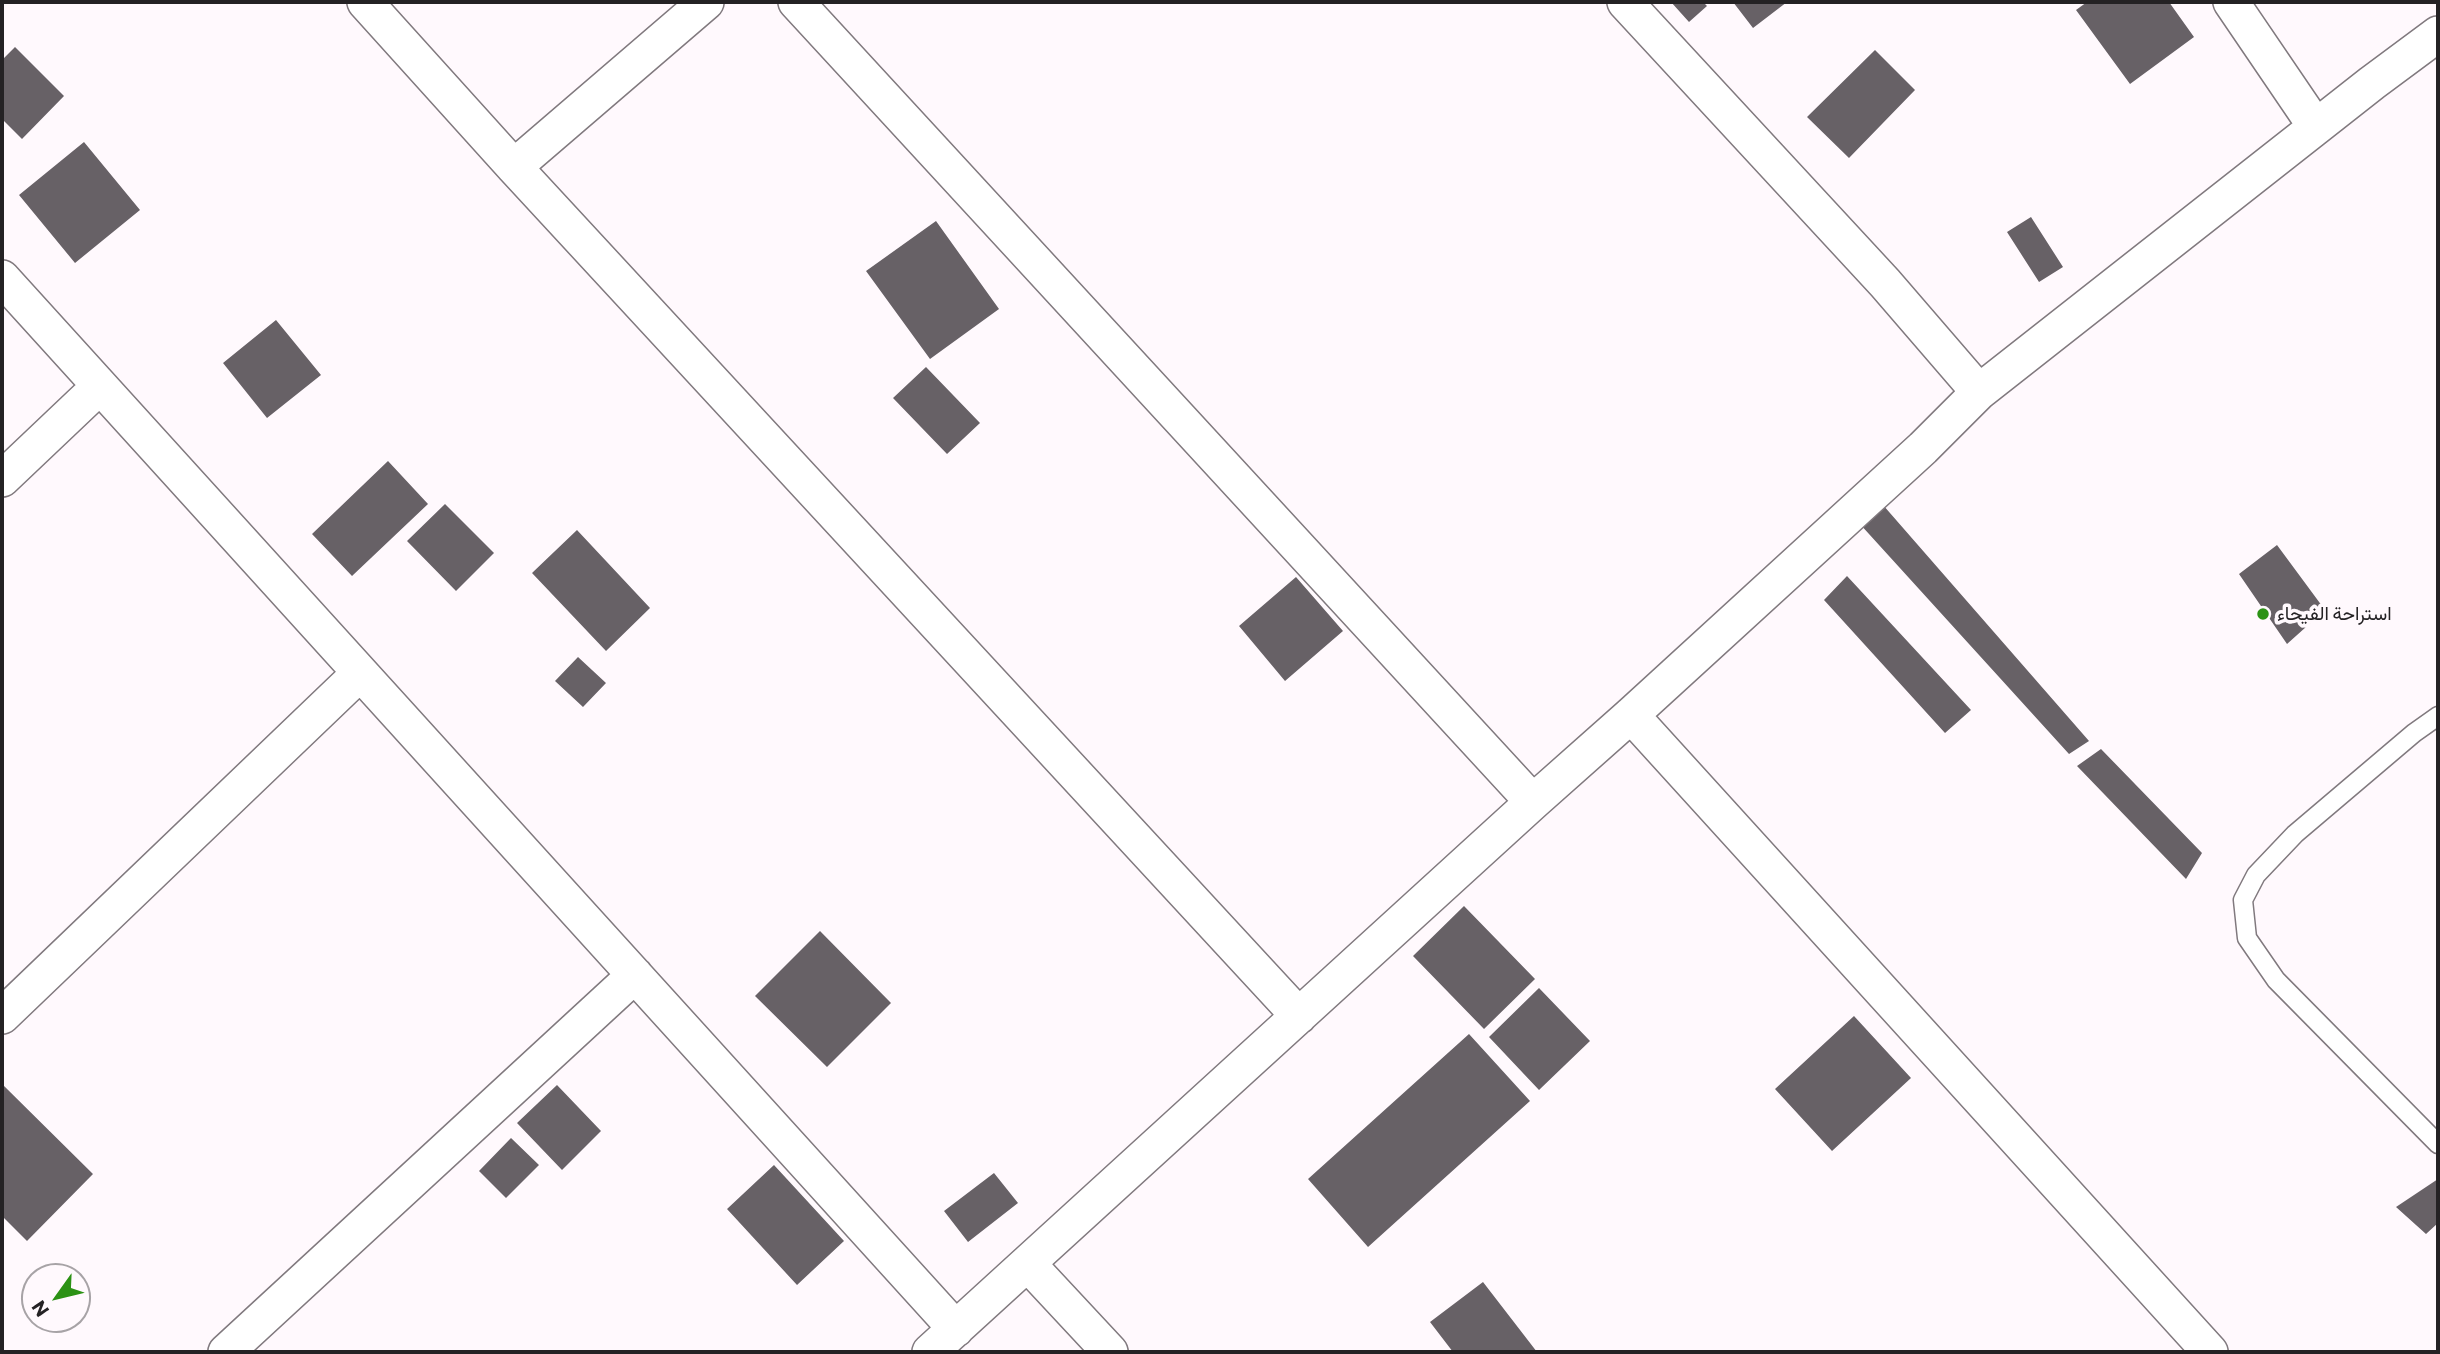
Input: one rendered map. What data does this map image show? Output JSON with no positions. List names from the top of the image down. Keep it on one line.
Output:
{"places":["استراحة الفيحاء"],"north":"bottom left"}
